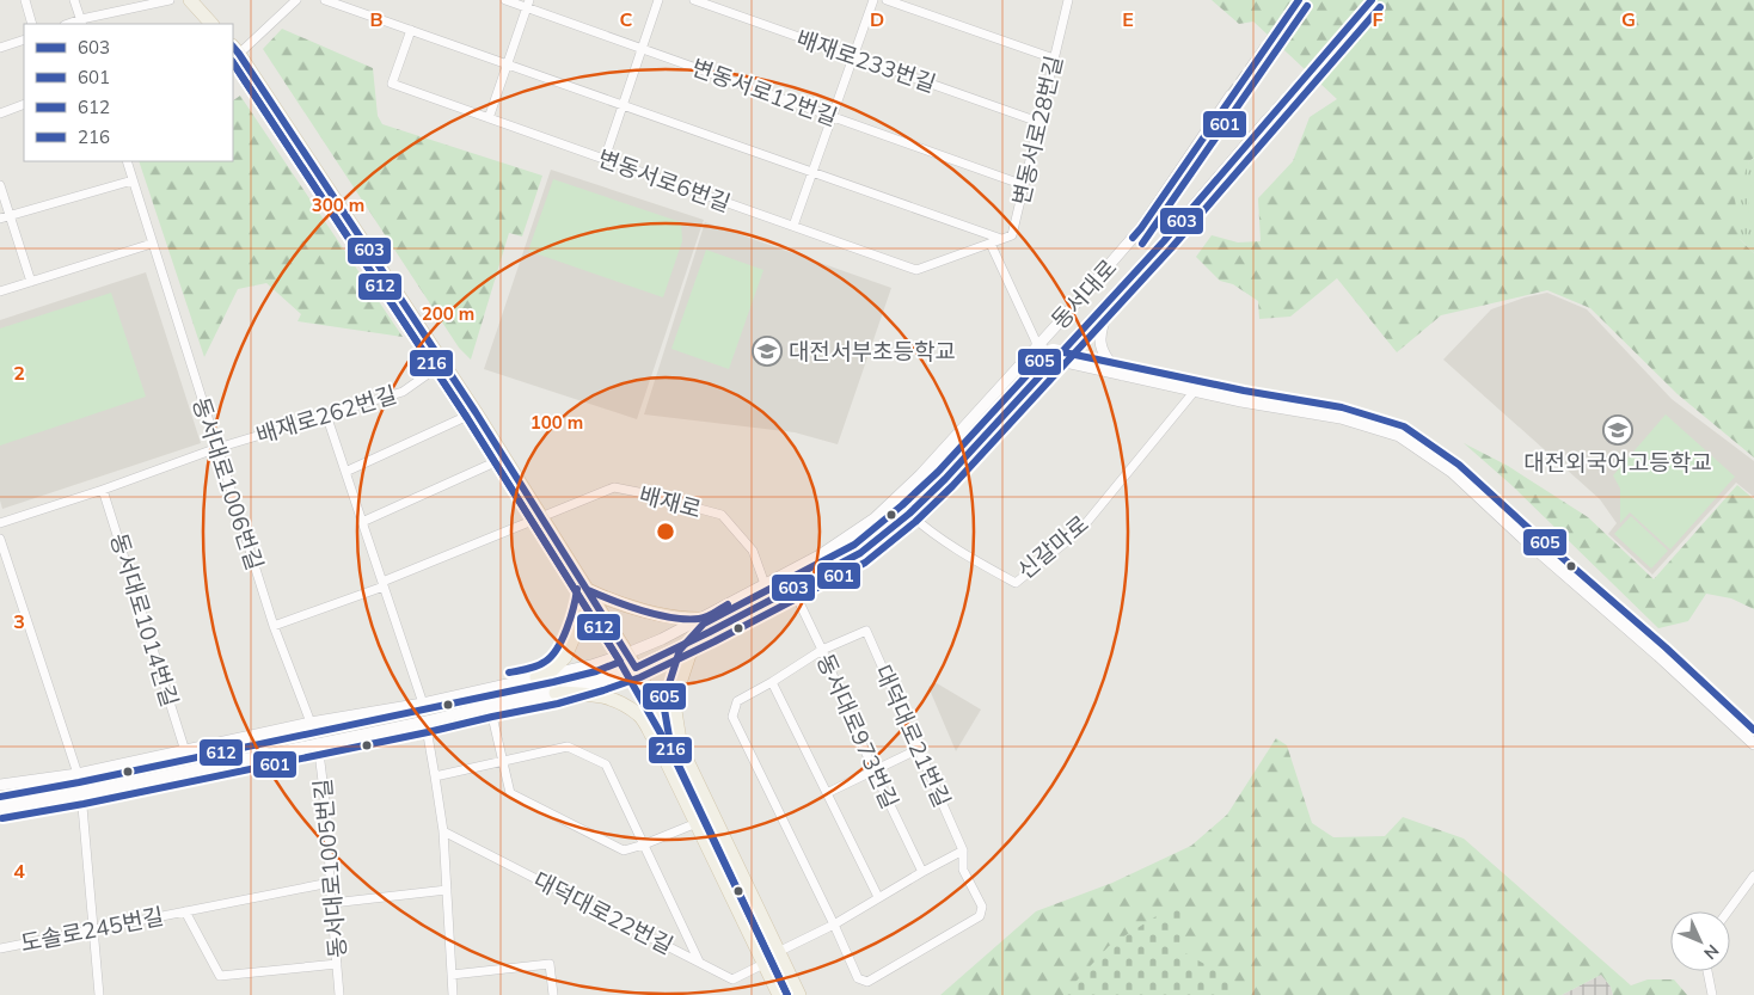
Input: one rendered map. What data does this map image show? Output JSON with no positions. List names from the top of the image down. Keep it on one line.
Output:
{"streets":{"street":["배재로233번길","변동서로12번길","변동서로28번길","변동서로6번길","동서대로","배재로262번길","동서대로1006번길","배재로","신갈마로","동서대로1014번길","동서대로973번길","대덕대로21번길","동서대로1005번길","대덕대로22번길","도솔로245번길"]},"crossings":[["배재로233번길","변동서로28번길"],["변동서로12번길","변동서로28번길"],["변동서로6번길","동서대로"],["동서대로","동서대로1006번길"],["동서대로","배재로"],["동서대로","신갈마로"],["동서대로","동서대로1014번길"],["동서대로","동서대로973번길"],["동서대로","동서대로1005번길"],["배재로262번길","동서대로1006번길"],["배재로262번길","동서대로1014번길"],["동서대로1006번길","배재로"],["동서대로973번길","대덕대로21번길"],["동서대로1005번길","도솔로245번길"]],"places":{"school or university":["대전서부초등학교","대전외국어고등학교"]},"lines":["transit line 603","transit line 601","transit line 612","transit line 216","transit line 605"],"legend":["603","601","612","216"],"north":"bottom right","grid":{"columns":["B","C","D","E","F","G"],"rows":["2","3","4"]},"rings":["300 m","200 m","100 m"]}
